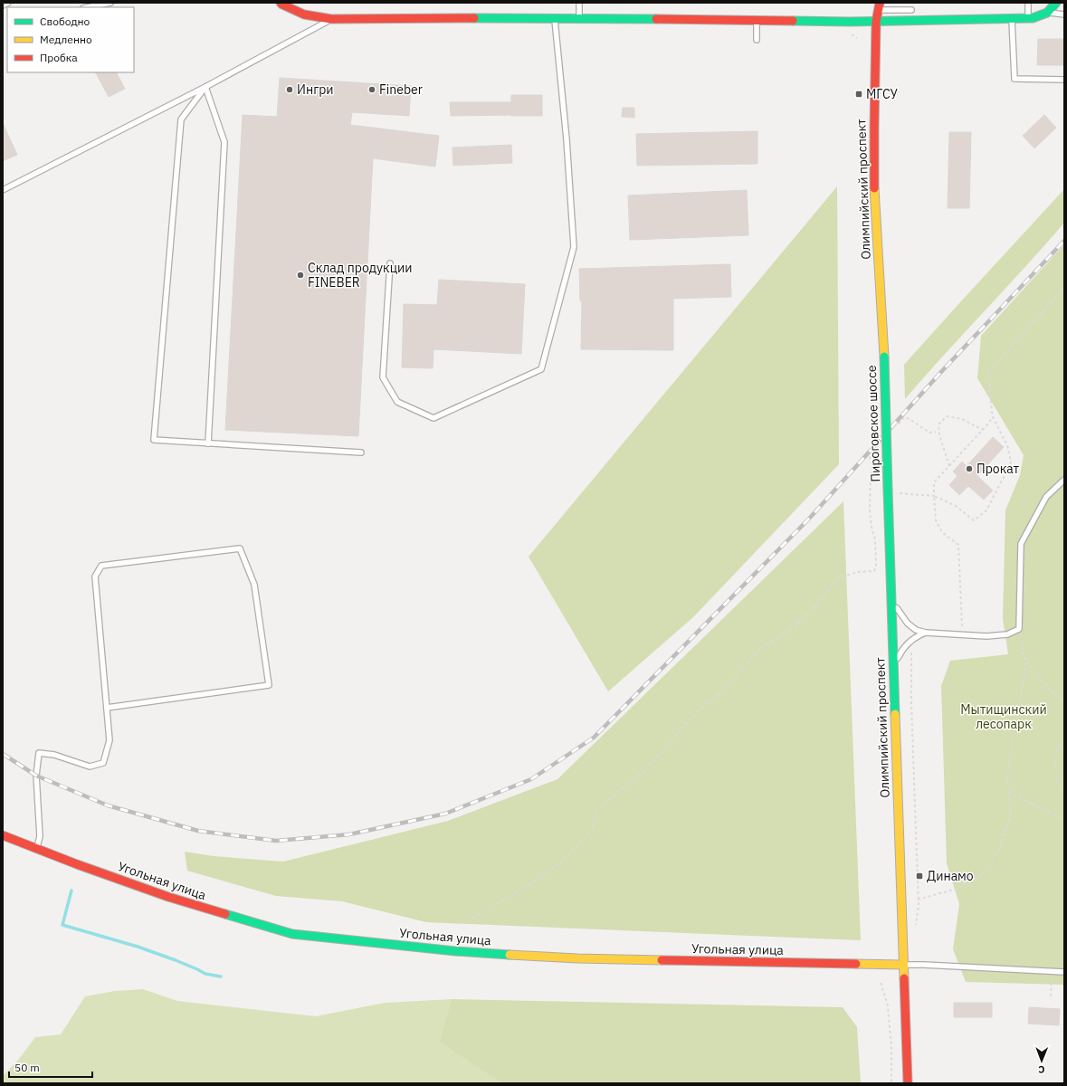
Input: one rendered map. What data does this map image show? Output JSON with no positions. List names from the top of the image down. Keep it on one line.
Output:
{"streets":{"street":["Олимпийский проспект","Пироговское шоссе","Угольная улица"]},"crossings":[["Олимпийский проспект","Пироговское шоссе"],["Олимпийский проспект","Угольная улица"]],"parks":["Мытищинский лесопарк"],"places":{"other":["Ингри","Fineber","Склад продукции FINEBER","Прокат"],"transit":["МГСУ","Динамо"]},"legend":["Свободно","Медленно","Пробка"],"scale_bar":"50 m","north":"bottom"}
